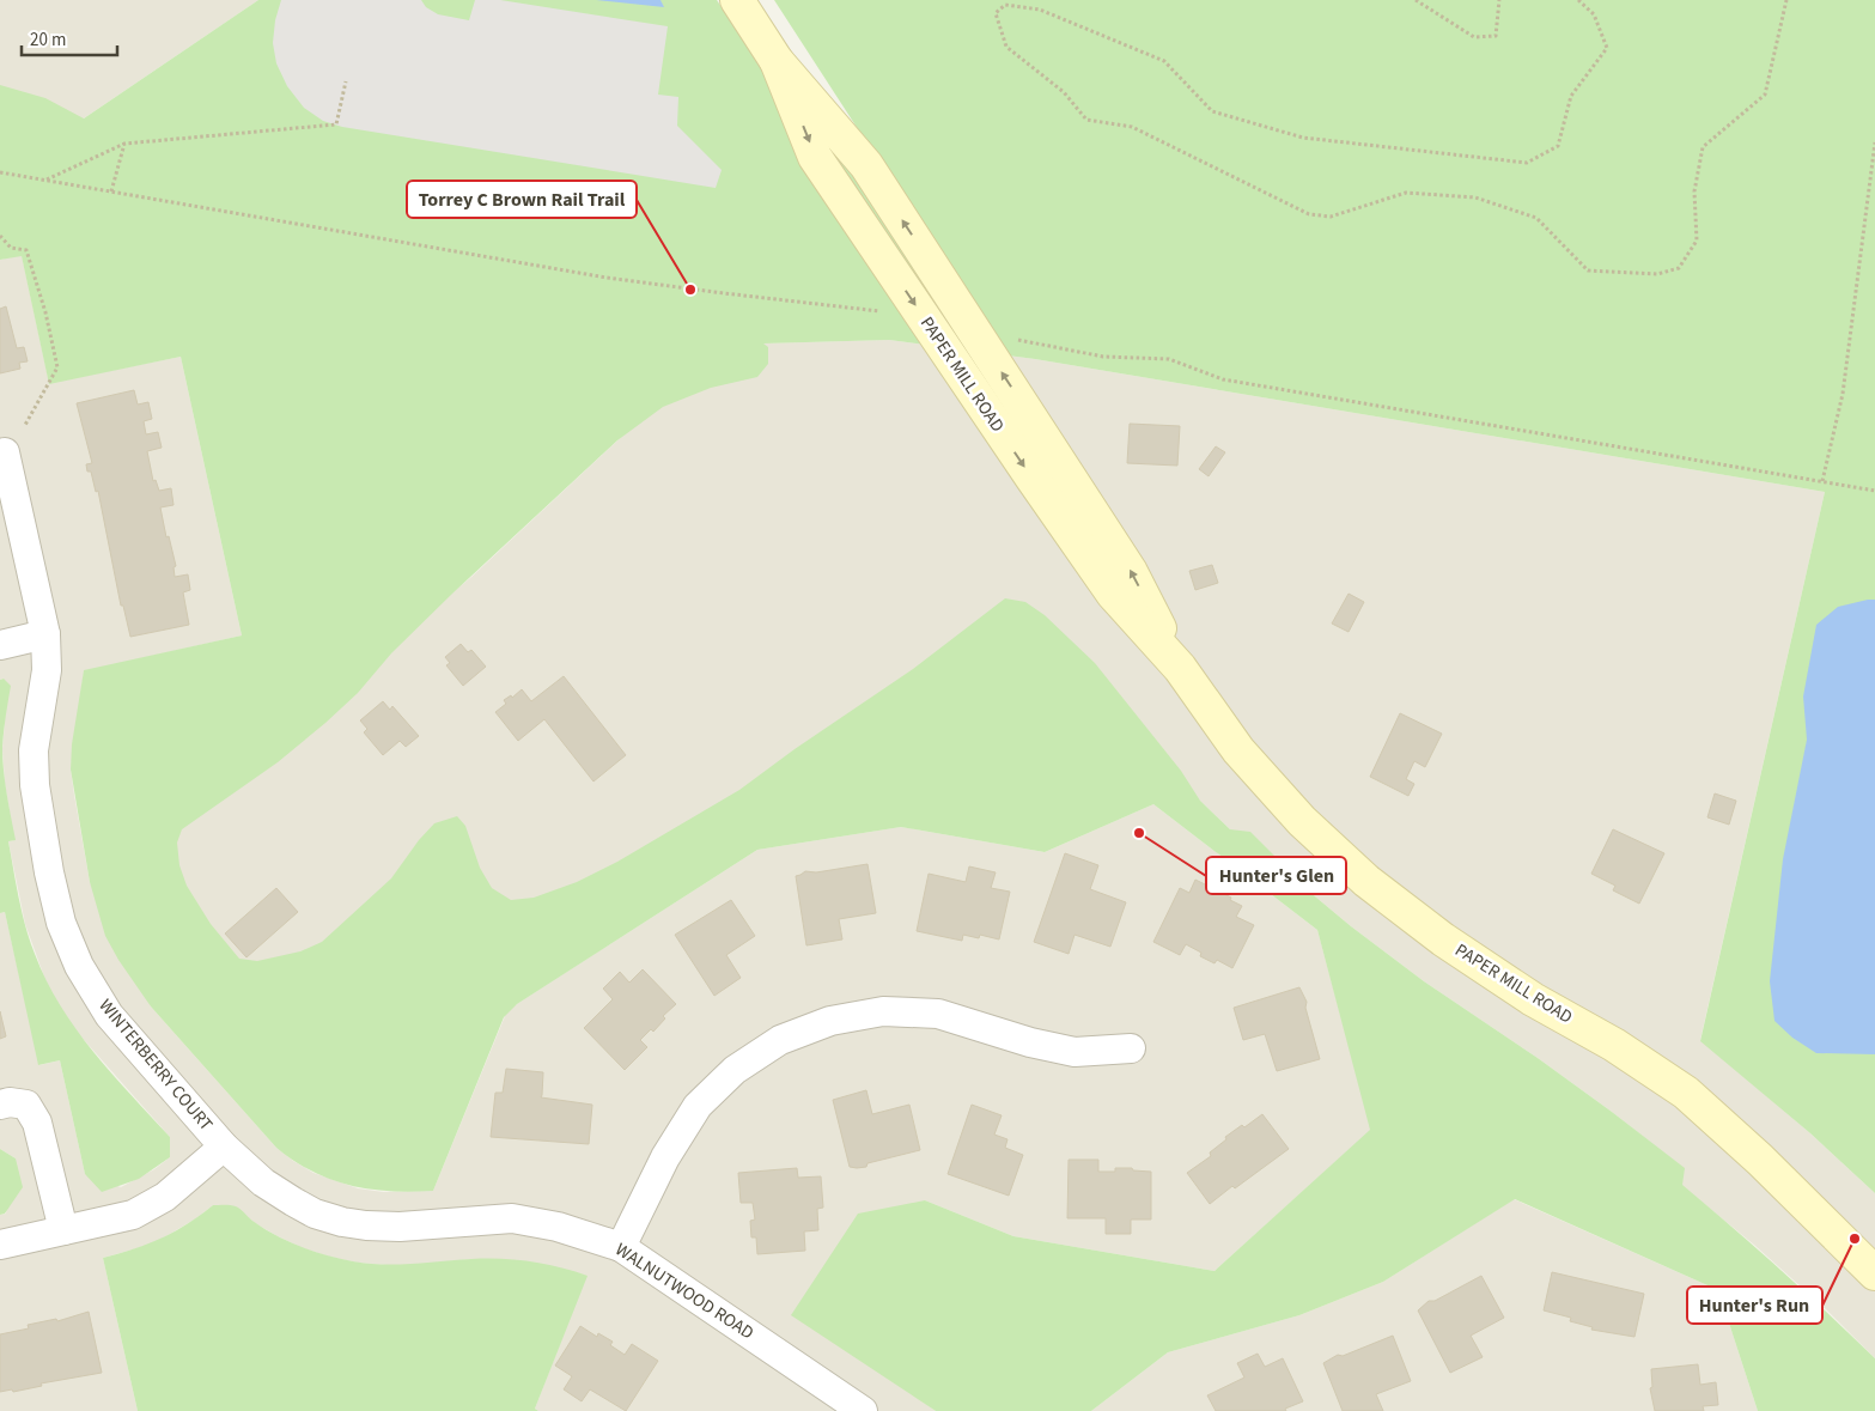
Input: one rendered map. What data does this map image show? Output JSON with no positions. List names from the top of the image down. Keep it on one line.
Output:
{"streets":{"main road":["PAPER MILL ROAD"],"street":["WINTERBERRY COURT","WALNUTWOOD ROAD"]},"crossings":[["WINTERBERRY COURT","WALNUTWOOD ROAD"]],"places":["Torrey C Brown Rail Trail","Hunter's Glen","Hunter's Run"],"scale_bar":"20 m"}
